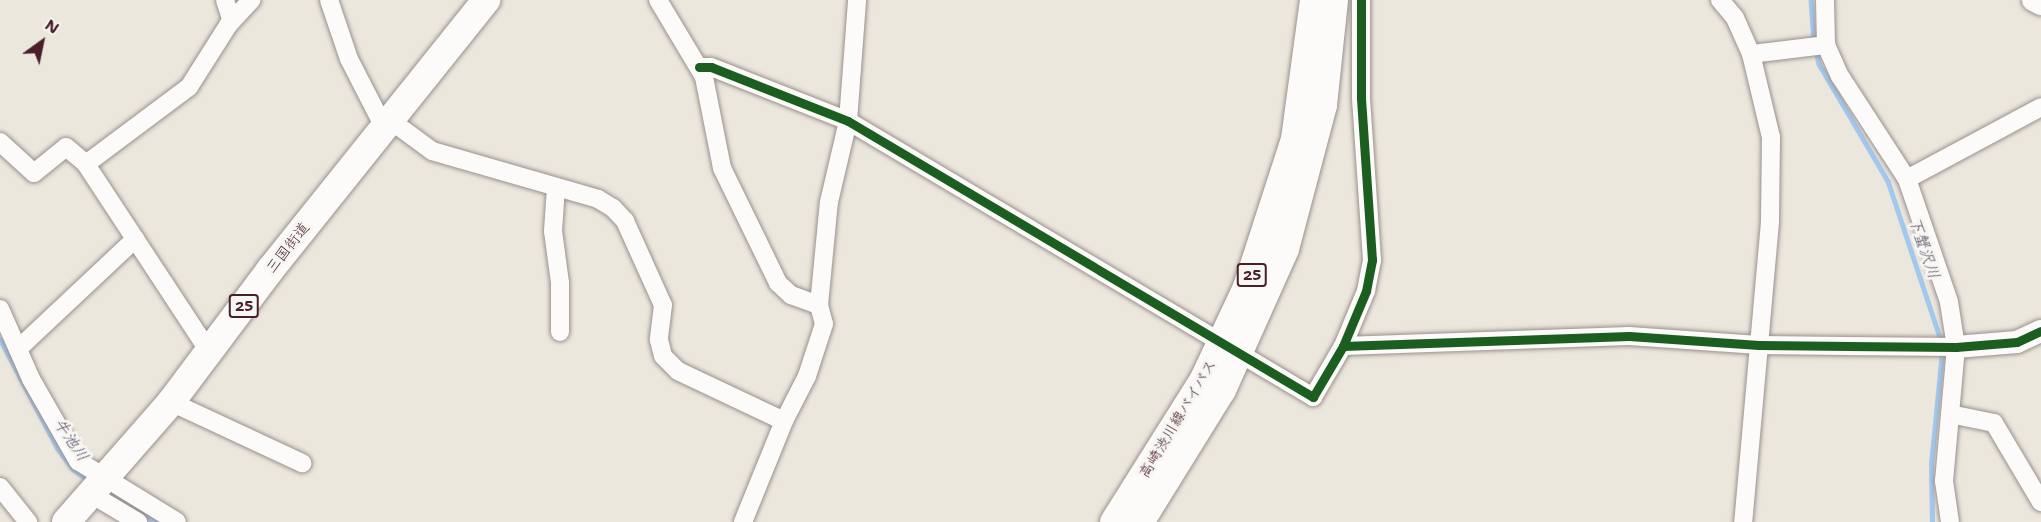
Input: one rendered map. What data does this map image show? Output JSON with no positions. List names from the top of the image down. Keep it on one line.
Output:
{"streets":{"main road":["三国街道","25","高崎渋川線バイパス"]},"water":["下蟹沢川","牛池川"],"north":"top right"}
